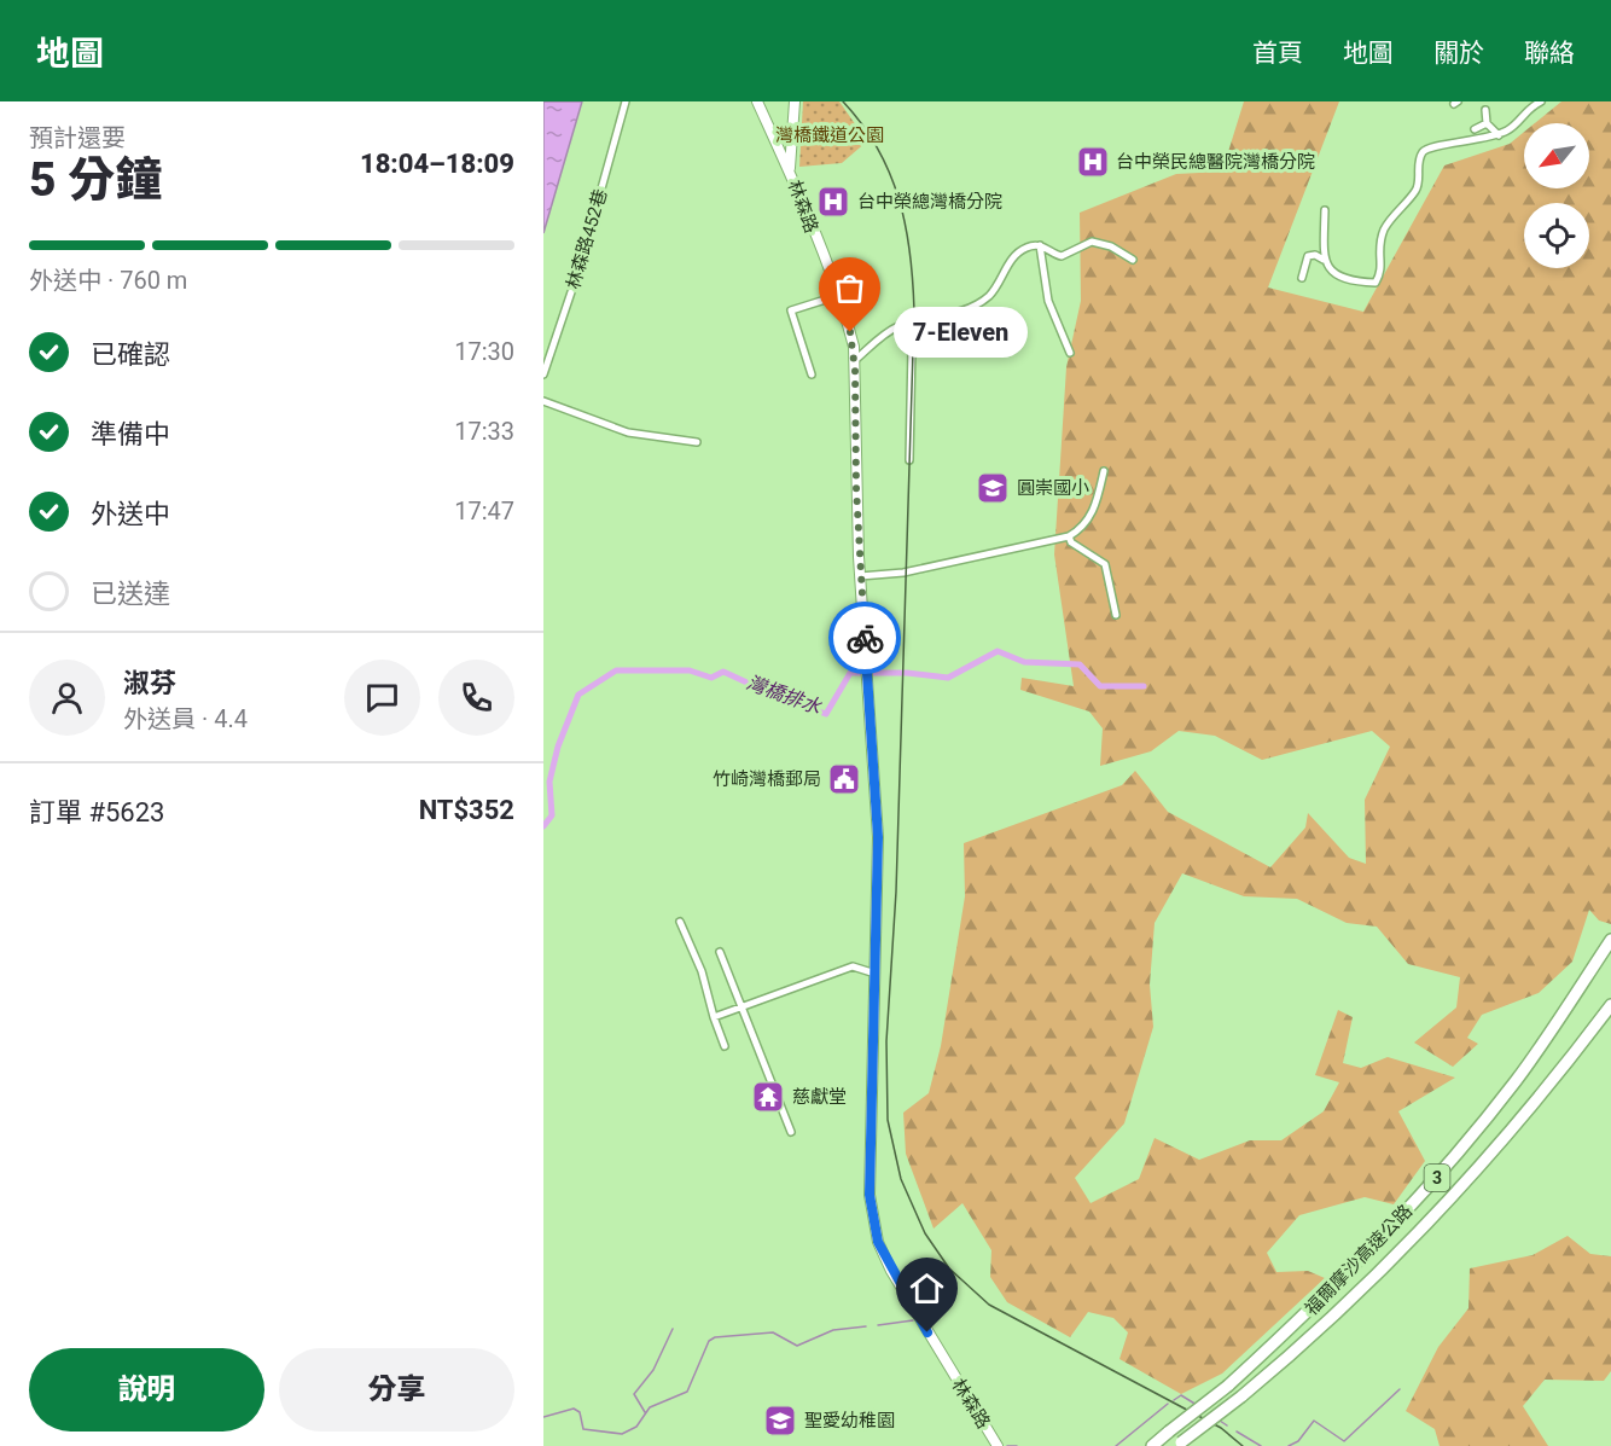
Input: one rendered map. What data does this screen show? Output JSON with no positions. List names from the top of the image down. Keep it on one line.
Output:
{"streets":{"highway":["3","福爾摩沙高速公路"],"main road":["林森路"],"street":["林森路452巷"]},"water":["灣橋排水"],"parks":["灣橋鐵道公園"],"places":{"hospital":["台中榮民總醫院灣橋分院","台中榮總灣橋分院"],"other":["7-Eleven"],"school or university":["圓崇國小","聖愛幼稚園"],"public building":["竹崎灣橋郵局"],"temple":["慈獻堂"]},"north":"bottom left","page":{"header":"地圖","nav":["首頁","地圖","關於","聯絡"],"heading":["5 分鐘","預計還要","18:04–18:09"],"panel":["淑芬","外送員 · 4.4","訂單 #5623","NT$352"],"bar":"外送中 · 760 m","bubble":"7-Eleven","list":[["已確認","17:30"],["準備中","17:33"],["外送中","17:47"],"已送達"],"buttons":["說明","分享"]}}
